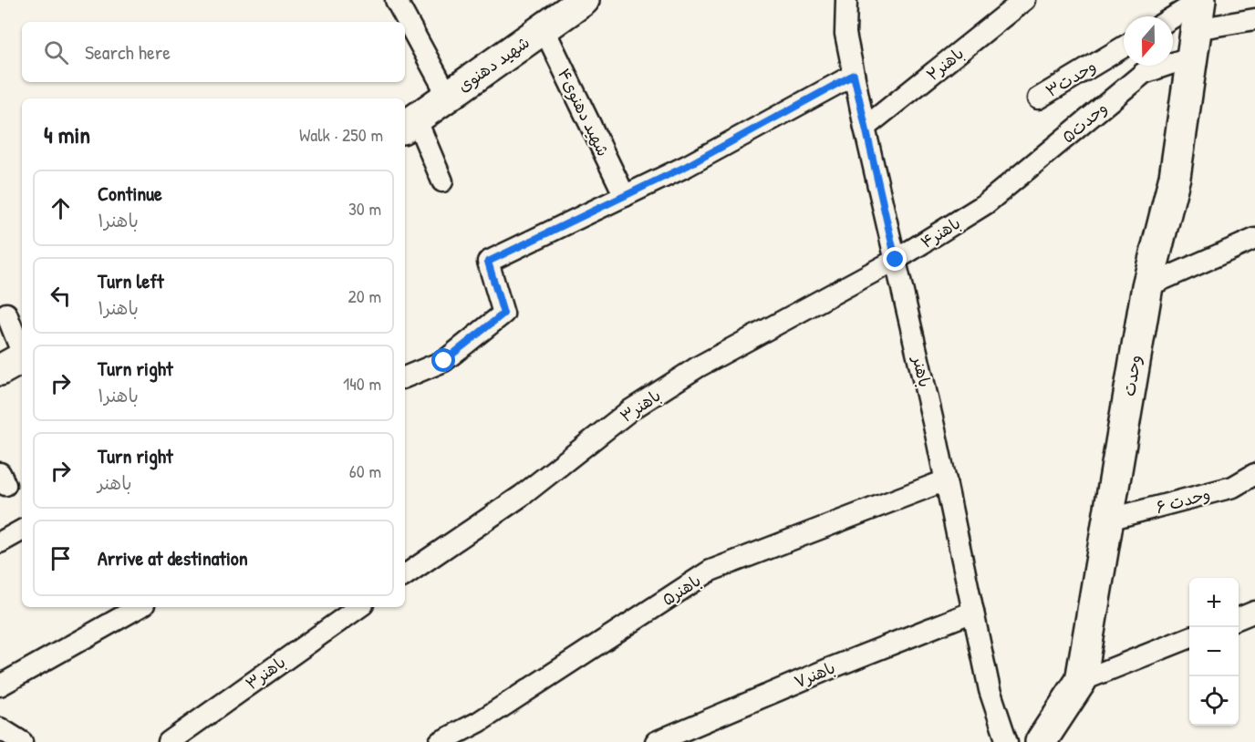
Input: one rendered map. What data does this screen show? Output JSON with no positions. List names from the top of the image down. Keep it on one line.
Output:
{"streets":{"street":["شهید دهنوی","باهنر۲","وحدت۳","شهید دهنوی۴","وحدت۵","باهنر۴","باهنر","وحدت","باهنر۳","وحدت ۶","باهنر۵","باهنر۷"]},"crossings":[["شهید دهنوی","شهید دهنوی۴"],["باهنر۲","باهنر"],["وحدت۵","باهنر۴"],["وحدت۵","وحدت"],["باهنر۴","باهنر"],["باهنر۴","باهنر۳"],["باهنر","باهنر۳"],["باهنر","باهنر۵"],["باهنر","باهنر۷"],["وحدت","وحدت ۶"]],"north":"bottom","page":{"search":"Search here","heading":["4 min","Walk · 250 m"],"list":[["Continue","باهنر۱","30 m"],["Turn left","باهنر۱","20 m"],["Turn right","باهنر۱","140 m"],["Turn right","باهنر","60 m"],"Arrive at destination"],"map_buttons":["+","−"]}}
